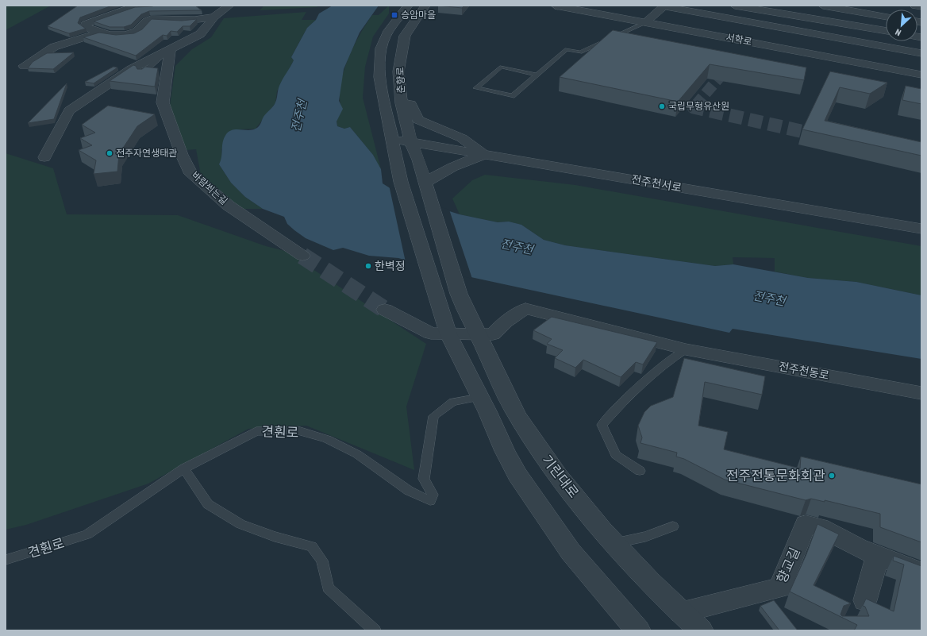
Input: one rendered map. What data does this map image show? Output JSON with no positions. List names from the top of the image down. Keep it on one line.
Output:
{"streets":{"street":["서학로","춘향로","전주천서로","바람쐬는길","전주천동로","기린대로","향교길"],"lane":["견훤로"]},"crossings":[["춘향로","전주천서로"],["춘향로","기린대로"],["전주천동로","기린대로"],["기린대로","향교길"]],"water":["전주천"],"places":{"transit":["승암마을"],"other":["국립무형유산원","전주자연생태관","한벽정","전주전통문화회관"]},"north":"bottom left"}
